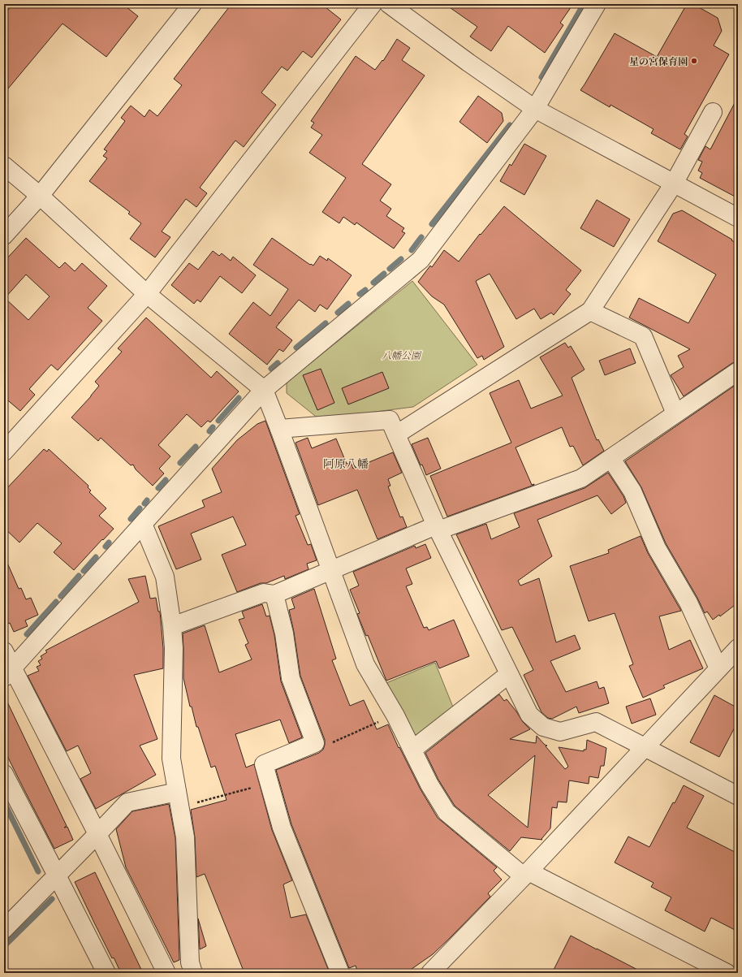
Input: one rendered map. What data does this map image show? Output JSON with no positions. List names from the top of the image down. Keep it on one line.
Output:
{"districts":["阿原八幡"],"parks":["八幡公園"],"places":["星の宮保育園"]}
